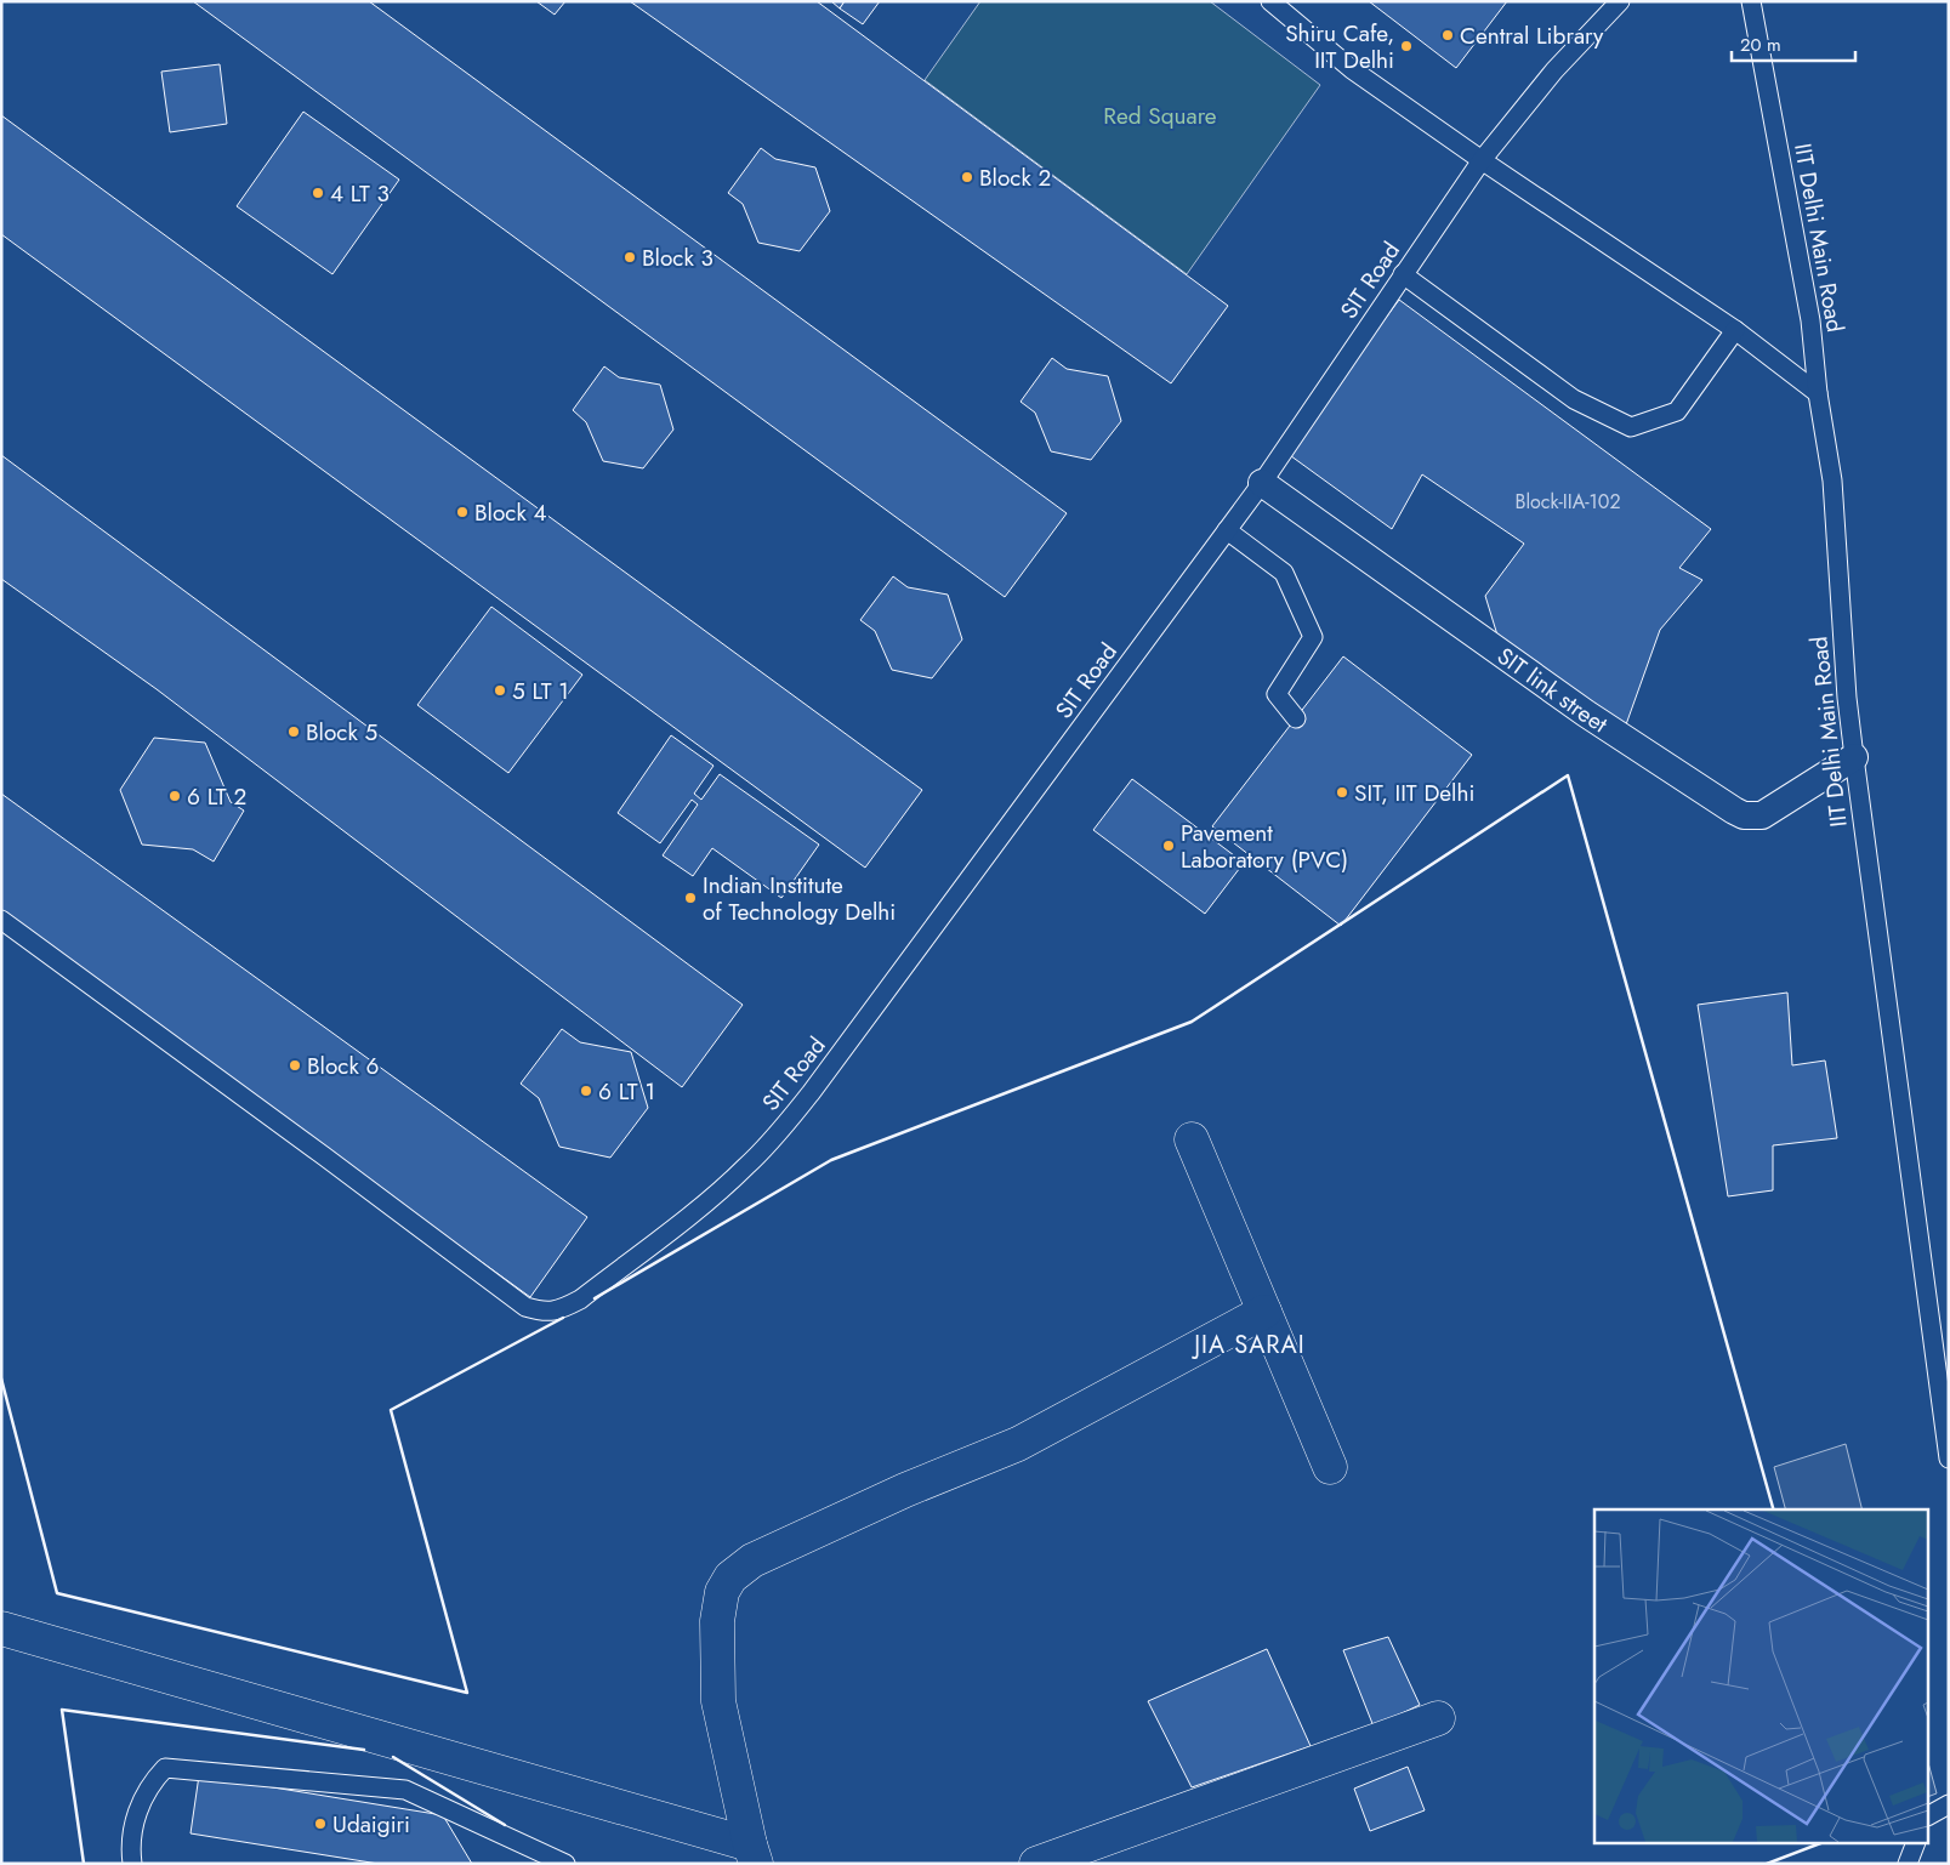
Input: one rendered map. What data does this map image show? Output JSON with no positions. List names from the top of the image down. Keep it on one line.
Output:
{"streets":{"street":["SIT link street"],"lane":["IIT Delhi Main Road","SIT Road"]},"crossings":[["IIT Delhi Main Road","SIT link street"],["SIT Road","SIT link street"]],"districts":["JIA SARAI"],"parks":["Red Square"],"places":["Central Library","Shiru Cafe, IIT Delhi","Block 2","4 LT 3","Block 3","Block 4","5 LT 1","Block 5","SIT, IIT Delhi","6 LT 2","Pavement Laboratory (PVC)","Indian Institute of Technology Delhi","Block 6","6 LT 1","Udaigiri"],"house_numbers":["Block-IIA-102"],"scale_bar":"20 m"}
